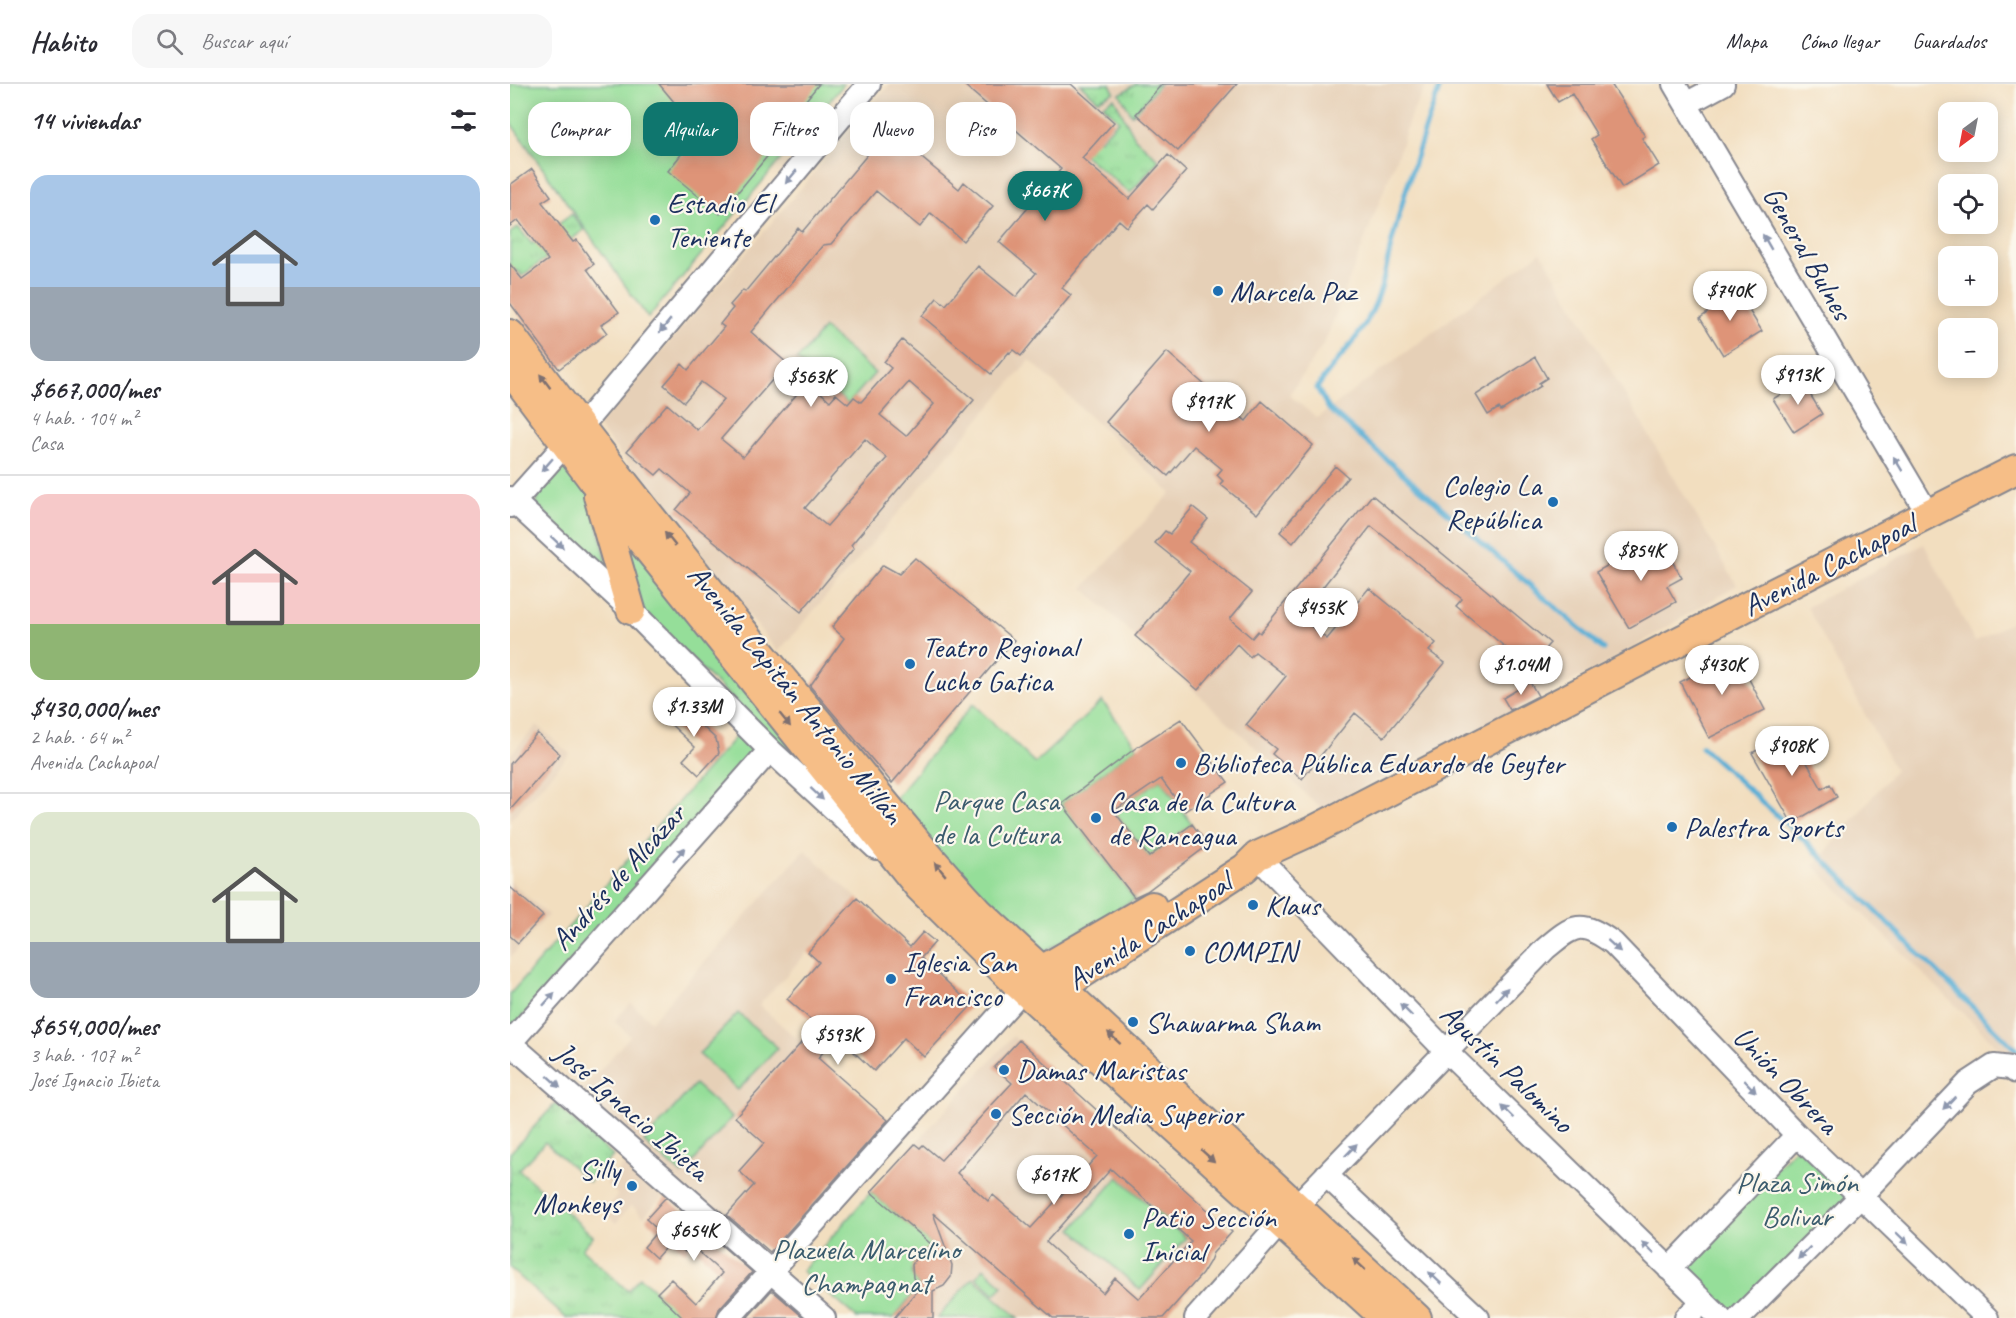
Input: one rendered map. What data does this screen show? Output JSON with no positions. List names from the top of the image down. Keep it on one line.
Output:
{"streets":{"main road":["Avenida Cachapoal","Avenida Capitán Antonio Millán"],"street":["General Bulnes","Andrés de Alcázar","Agustín Palomino","Unión Obrera","José Ignacio Ibieta"]},"crossings":[["General Bulnes","Avenida Cachapoal"],["Avenida Cachapoal","Avenida Capitán Antonio Millán"],["Avenida Cachapoal","Agustín Palomino"],["Avenida Capitán Antonio Millán","Andrés de Alcázar"],["Andrés de Alcázar","José Ignacio Ibieta"],["Agustín Palomino","Unión Obrera"]],"one_way":["General Bulnes","Andrés de Alcázar","José Ignacio Ibieta"],"parks":["Parque Casa de la Cultura","Plaza Simón Bolivar","Plazuela Marcelino Champagnat"],"places":["Estadio El Teniente","Marcela Paz","Colegio La República","Teatro Regional Lucho Gatica","Biblioteca Pública Eduardo de Geyter","Casa de la Cultura de Rancagua","Palestra Sports","Klaus","COMPIN","Iglesia San Francisco","Shawarma Sham","Damas Maristas","Sección Media Superior","Silly Monkeys","Patio Sección Inicial"],"north":"bottom left","page":{"header":"Habito","search":"Buscar aquí","nav":["Mapa","Cómo llegar","Guardados"],"heading":"14 viviendas","map_buttons":["+","−"],"chip":["Comprar","Alquilar","Filtros","Nuevo","Piso"],"list":[{"name":"$667,000/mes","note":"4 hab. · 104 m² · Casa"},{"name":"$430,000/mes","note":"2 hab. · 64 m² · Avenida Cachapoal"},{"name":"$654,000/mes","note":"3 hab. · 107 m² · José Ignacio Ibieta"}],"price":["$667K","$740K","$913K","$563K","$917K","$854K","$453K","$1.04M","$430K","$1.33M","$908K","$593K","$617K","$654K"]}}
